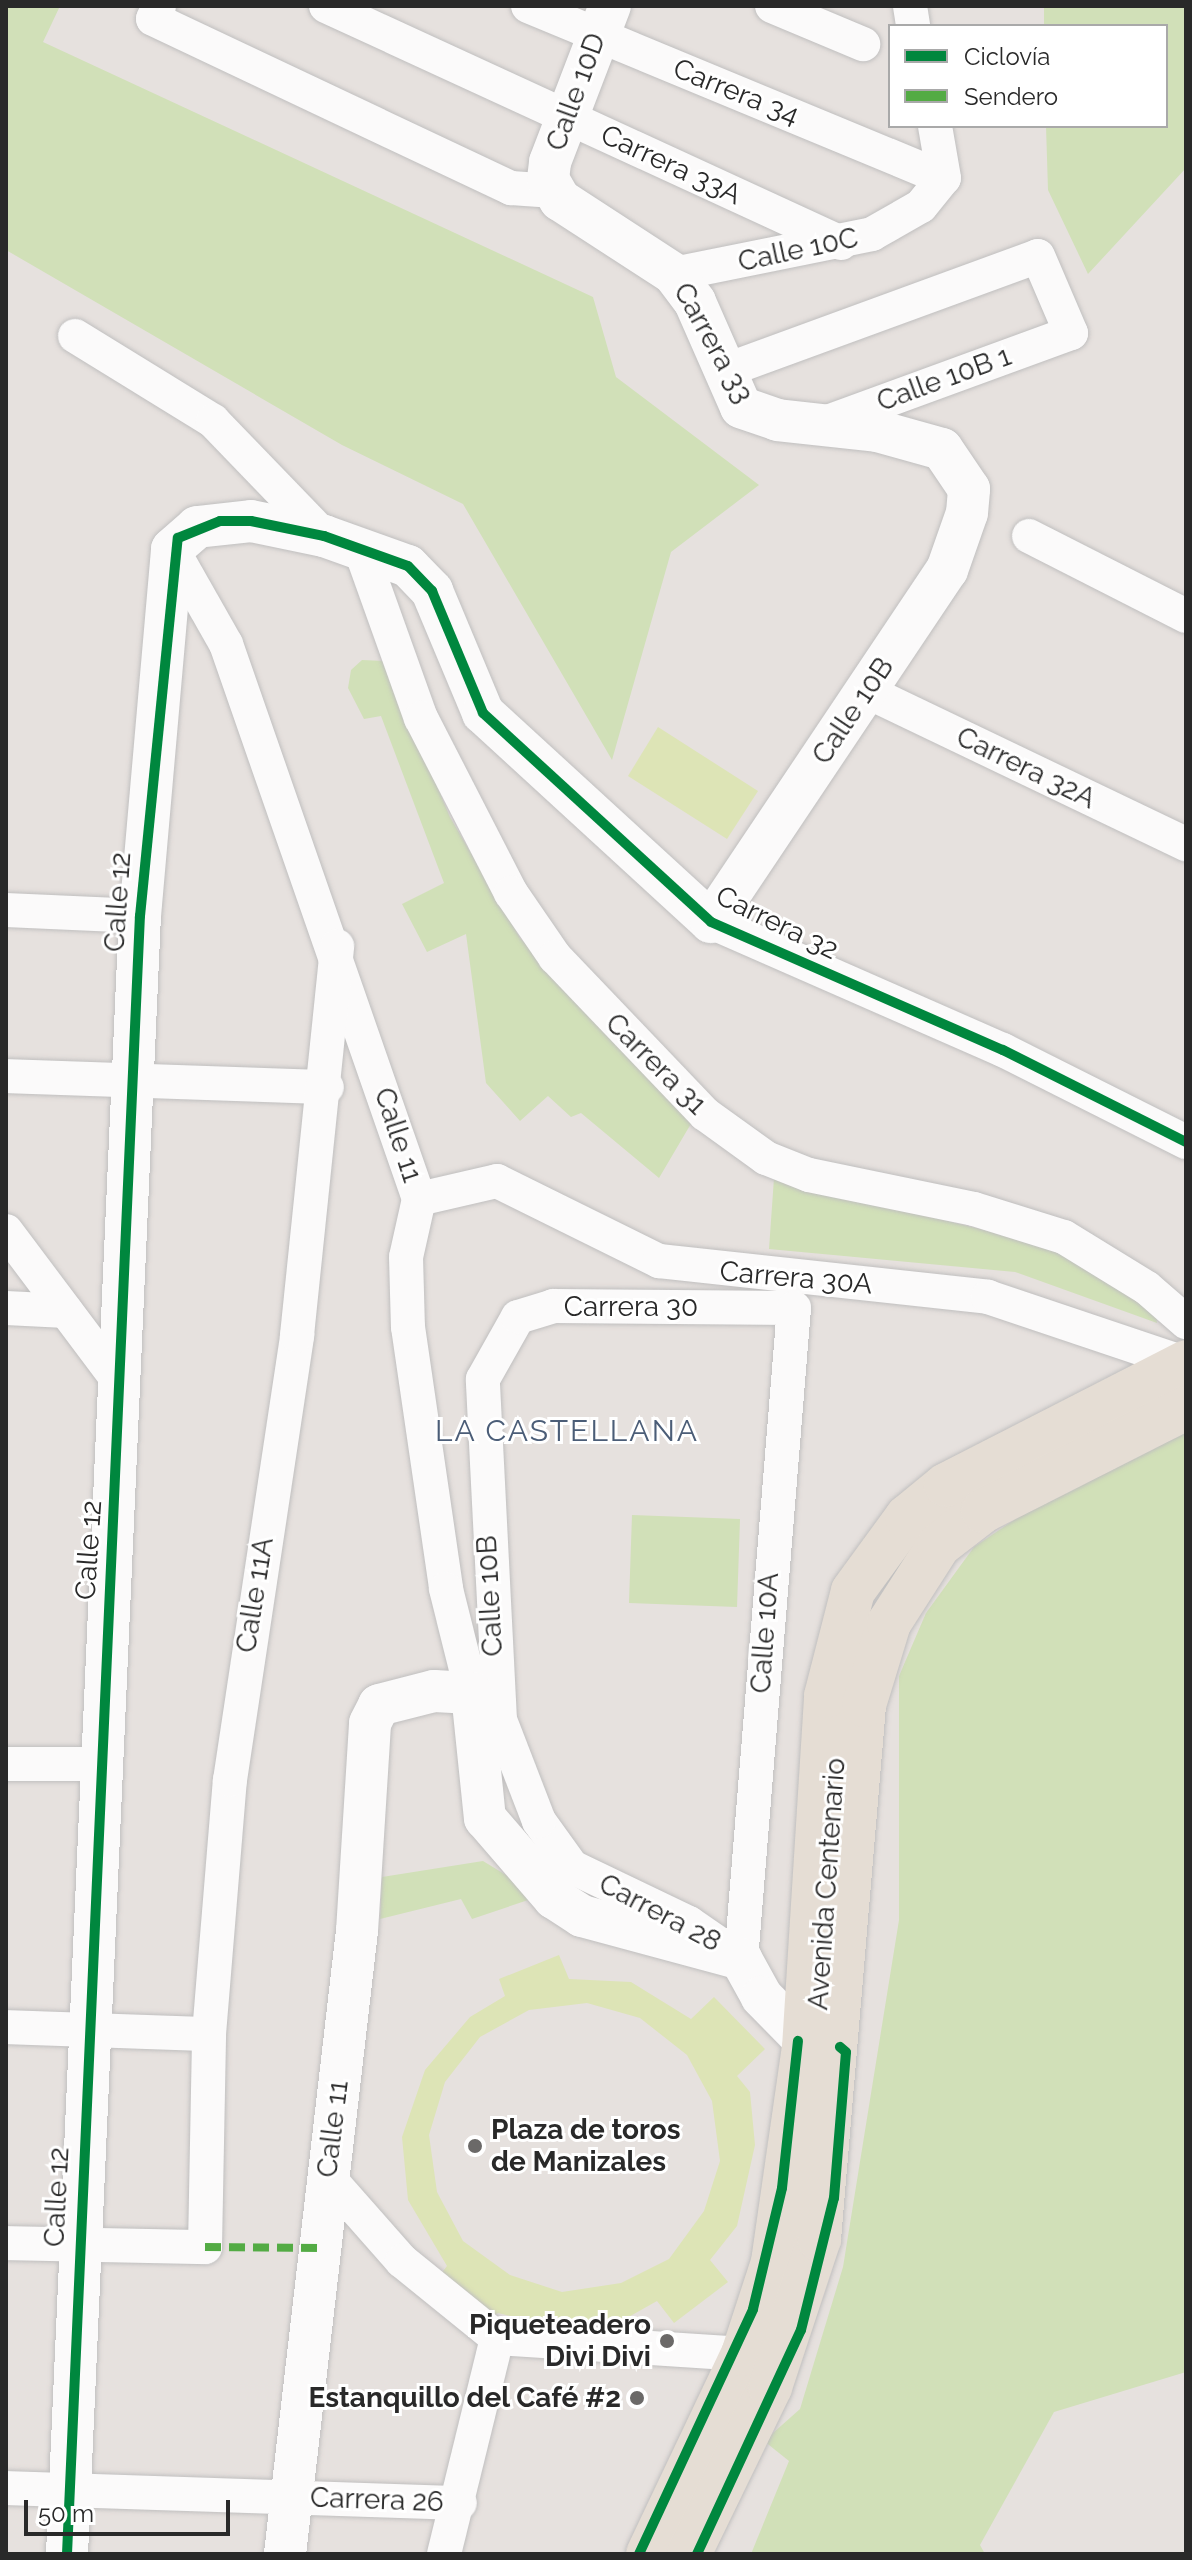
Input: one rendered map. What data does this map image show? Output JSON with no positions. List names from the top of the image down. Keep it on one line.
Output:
{"streets":{"main road":["Avenida Centenario"],"street":["Calle 10D","Carrera 34","Carrera 33A","Calle 10C","Carrera 33","Calle 10B 1","Calle 10B","Carrera 32A","Calle 12","Carrera 32","Carrera 31","Calle 11","Carrera 30A","Carrera 30","Calle 11A","Calle 10A","Carrera 28","Carrera 26"]},"crossings":[["Calle 10D","Carrera 34"],["Calle 10D","Carrera 33A"],["Calle 10D","Carrera 33"],["Carrera 34","Calle 10C"],["Carrera 33A","Calle 10C"],["Calle 10C","Carrera 33"],["Carrera 33","Calle 10B 1"],["Carrera 33","Calle 10B"],["Calle 10B","Carrera 32A"],["Calle 10B","Carrera 32"],["Calle 10B","Carrera 30"],["Calle 10B","Carrera 28"],["Calle 12","Calle 11"],["Calle 12","Calle 11A"],["Calle 12","Carrera 26"],["Carrera 32","Carrera 31"],["Carrera 31","Carrera 30A"],["Carrera 31","Avenida Centenario"],["Calle 11","Carrera 30A"],["Calle 11","Calle 11A"],["Calle 11","Carrera 26"],["Carrera 30A","Avenida Centenario"],["Carrera 30","Calle 10A"],["Calle 10A","Carrera 28"]],"districts":["LA CASTELLANA"],"places":["Plaza de toros de Manizales","Piqueteadero Divi Divi","Estanquillo del Café #2"],"legend":["Ciclovía","Sendero"],"scale_bar":"50 m"}
